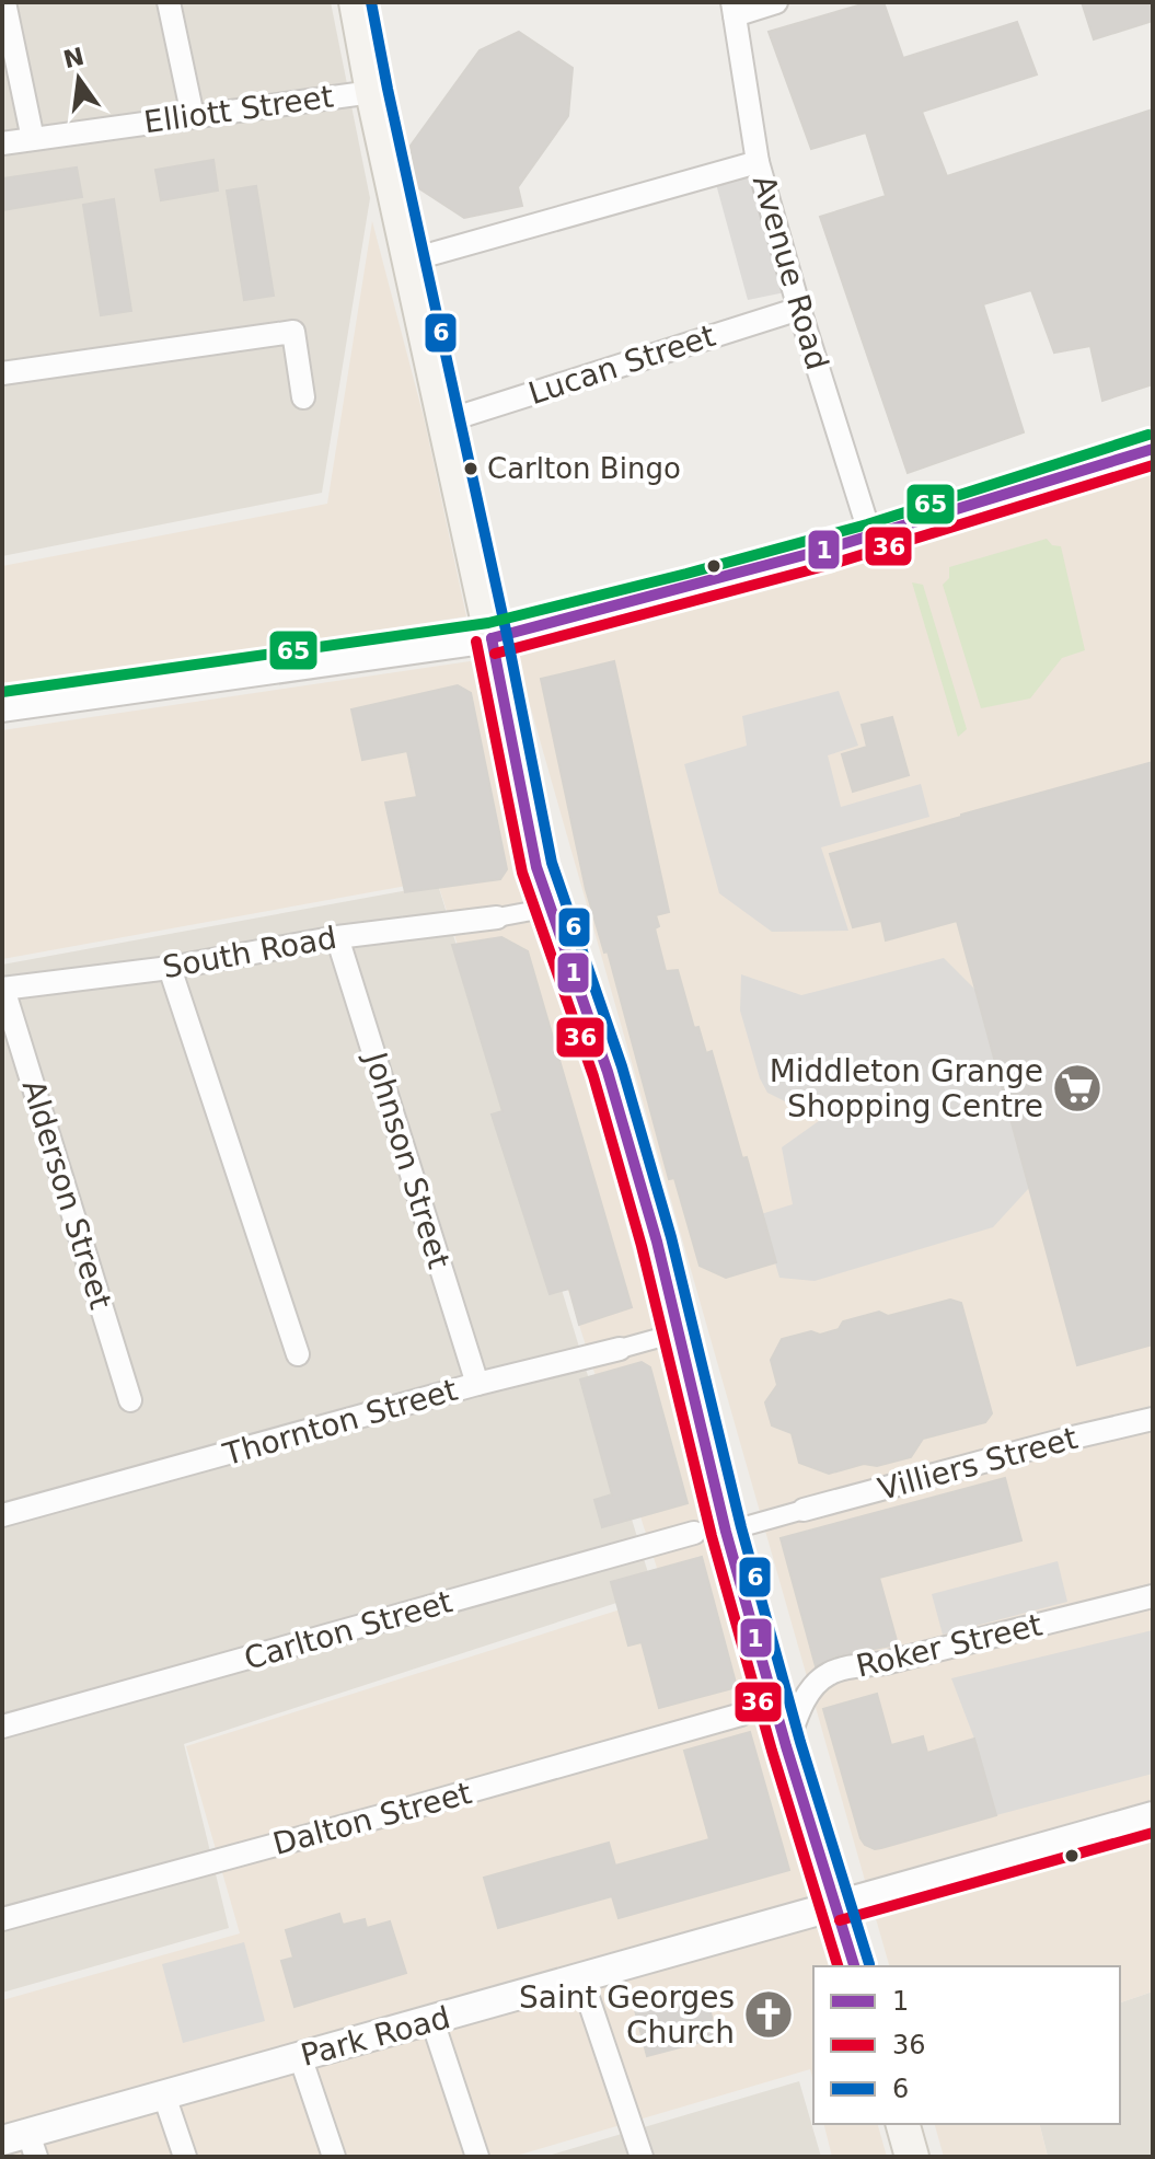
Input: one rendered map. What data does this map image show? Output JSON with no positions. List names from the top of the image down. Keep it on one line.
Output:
{"streets":{"street":["Elliott Street","Avenue Road","Lucan Street","South Road","Johnson Street","Alderson Street","Thornton Street","Villiers Street","Carlton Street","Roker Street","Dalton Street","Park Road"]},"crossings":[["Avenue Road","Lucan Street"],["South Road","Johnson Street"],["South Road","Alderson Street"],["Johnson Street","Thornton Street"]],"places":{"other":["Carlton Bingo"],"supermarket":["Middleton Grange Shopping Centre"],"church":["Saint Georges Church"]},"lines":["transit line 6","transit line 65","transit line 1","transit line 36"],"legend":["1","36","6"],"north":"top"}
